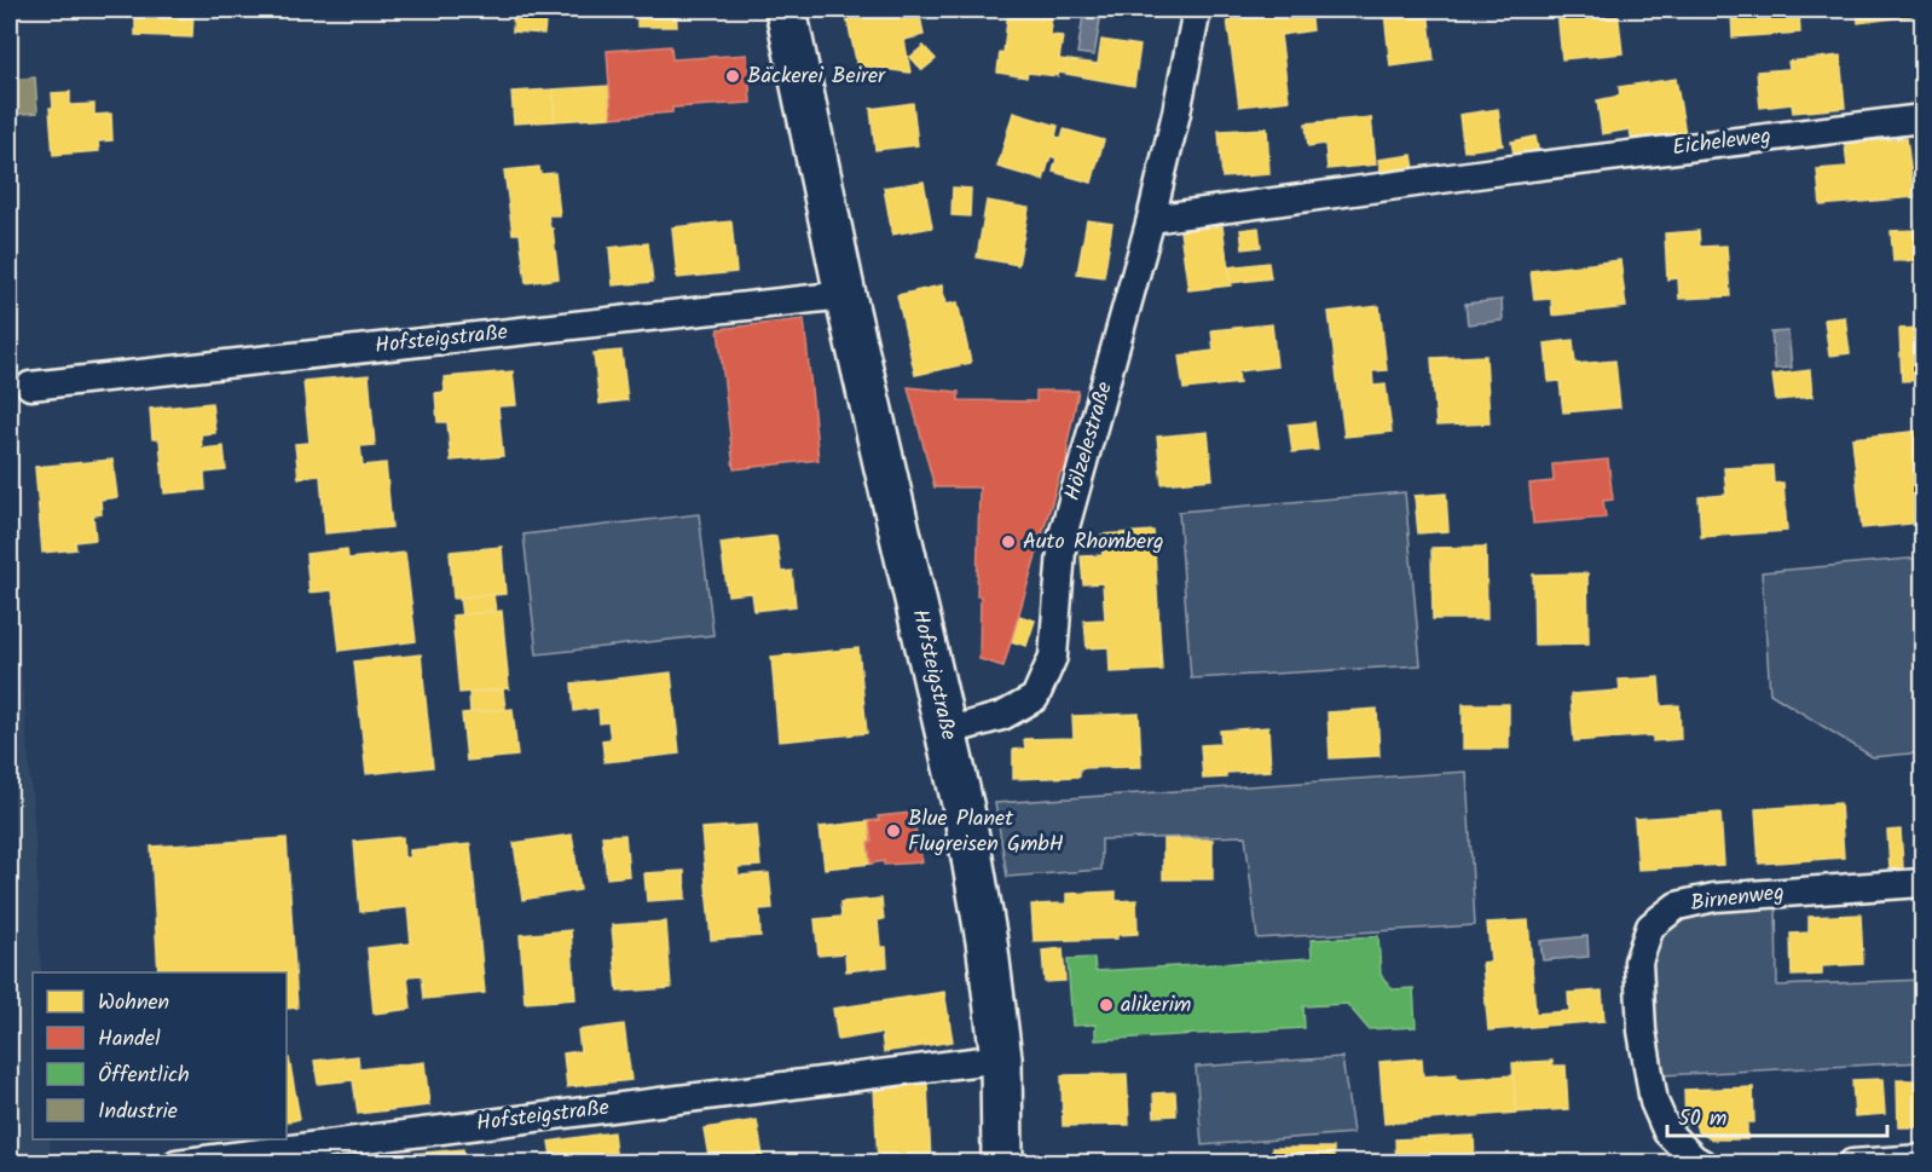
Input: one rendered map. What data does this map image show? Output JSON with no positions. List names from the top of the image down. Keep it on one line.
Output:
{"streets":{"main road":["Hofsteigstraße"],"street":["Eicheleweg","Hölzelestraße","Birnenweg"]},"crossings":[["Eicheleweg","Hölzelestraße"],["Hofsteigstraße","Hölzelestraße"]],"places":["Bäckerei Beirer","Auto Rhomberg","Blue Planet Flugreisen GmbH","alikerim"],"legend":["Wohnen","Handel","Öffentlich","Industrie"],"scale_bar":"50 m"}
